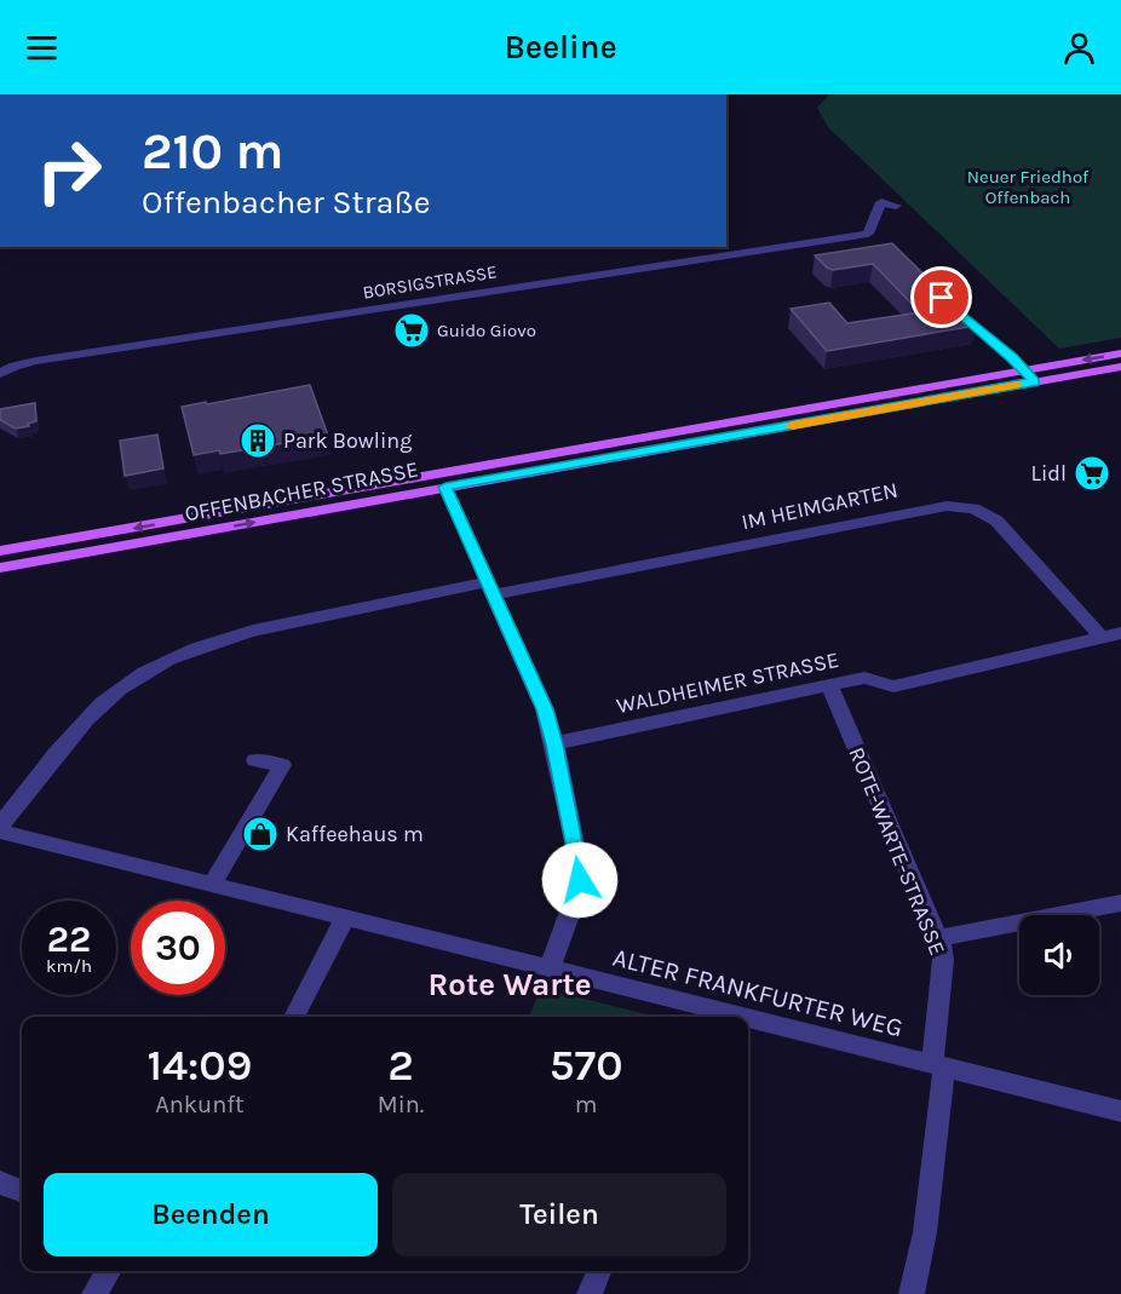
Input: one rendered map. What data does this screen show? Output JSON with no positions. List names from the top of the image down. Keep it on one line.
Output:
{"streets":{"main road":["OFFENBACHER STRASSE"],"street":["BORSIGSTRASSE","IM HEIMGARTEN","WALDHEIMER STRASSE","ROTE-WARTE-STRASSE","ALTER FRANKFURTER WEG"]},"crossings":[["IM HEIMGARTEN","WALDHEIMER STRASSE"],["WALDHEIMER STRASSE","ROTE-WARTE-STRASSE"],["ROTE-WARTE-STRASSE","ALTER FRANKFURTER WEG"]],"districts":["Rote Warte"],"parks":["Neuer Friedhof Offenbach"],"places":{"supermarket":["Guido Giovo","Lidl"],"building":["Park Bowling"],"shop":["Kaffeehaus m"]},"page":{"header":"Beeline","turn":["210 m","Offenbacher Straße"],"speed":"22 km/h","limit":"30","eta":["14:09","Ankunft","2","Min.","570","m"],"buttons":["Beenden","Teilen"]}}
